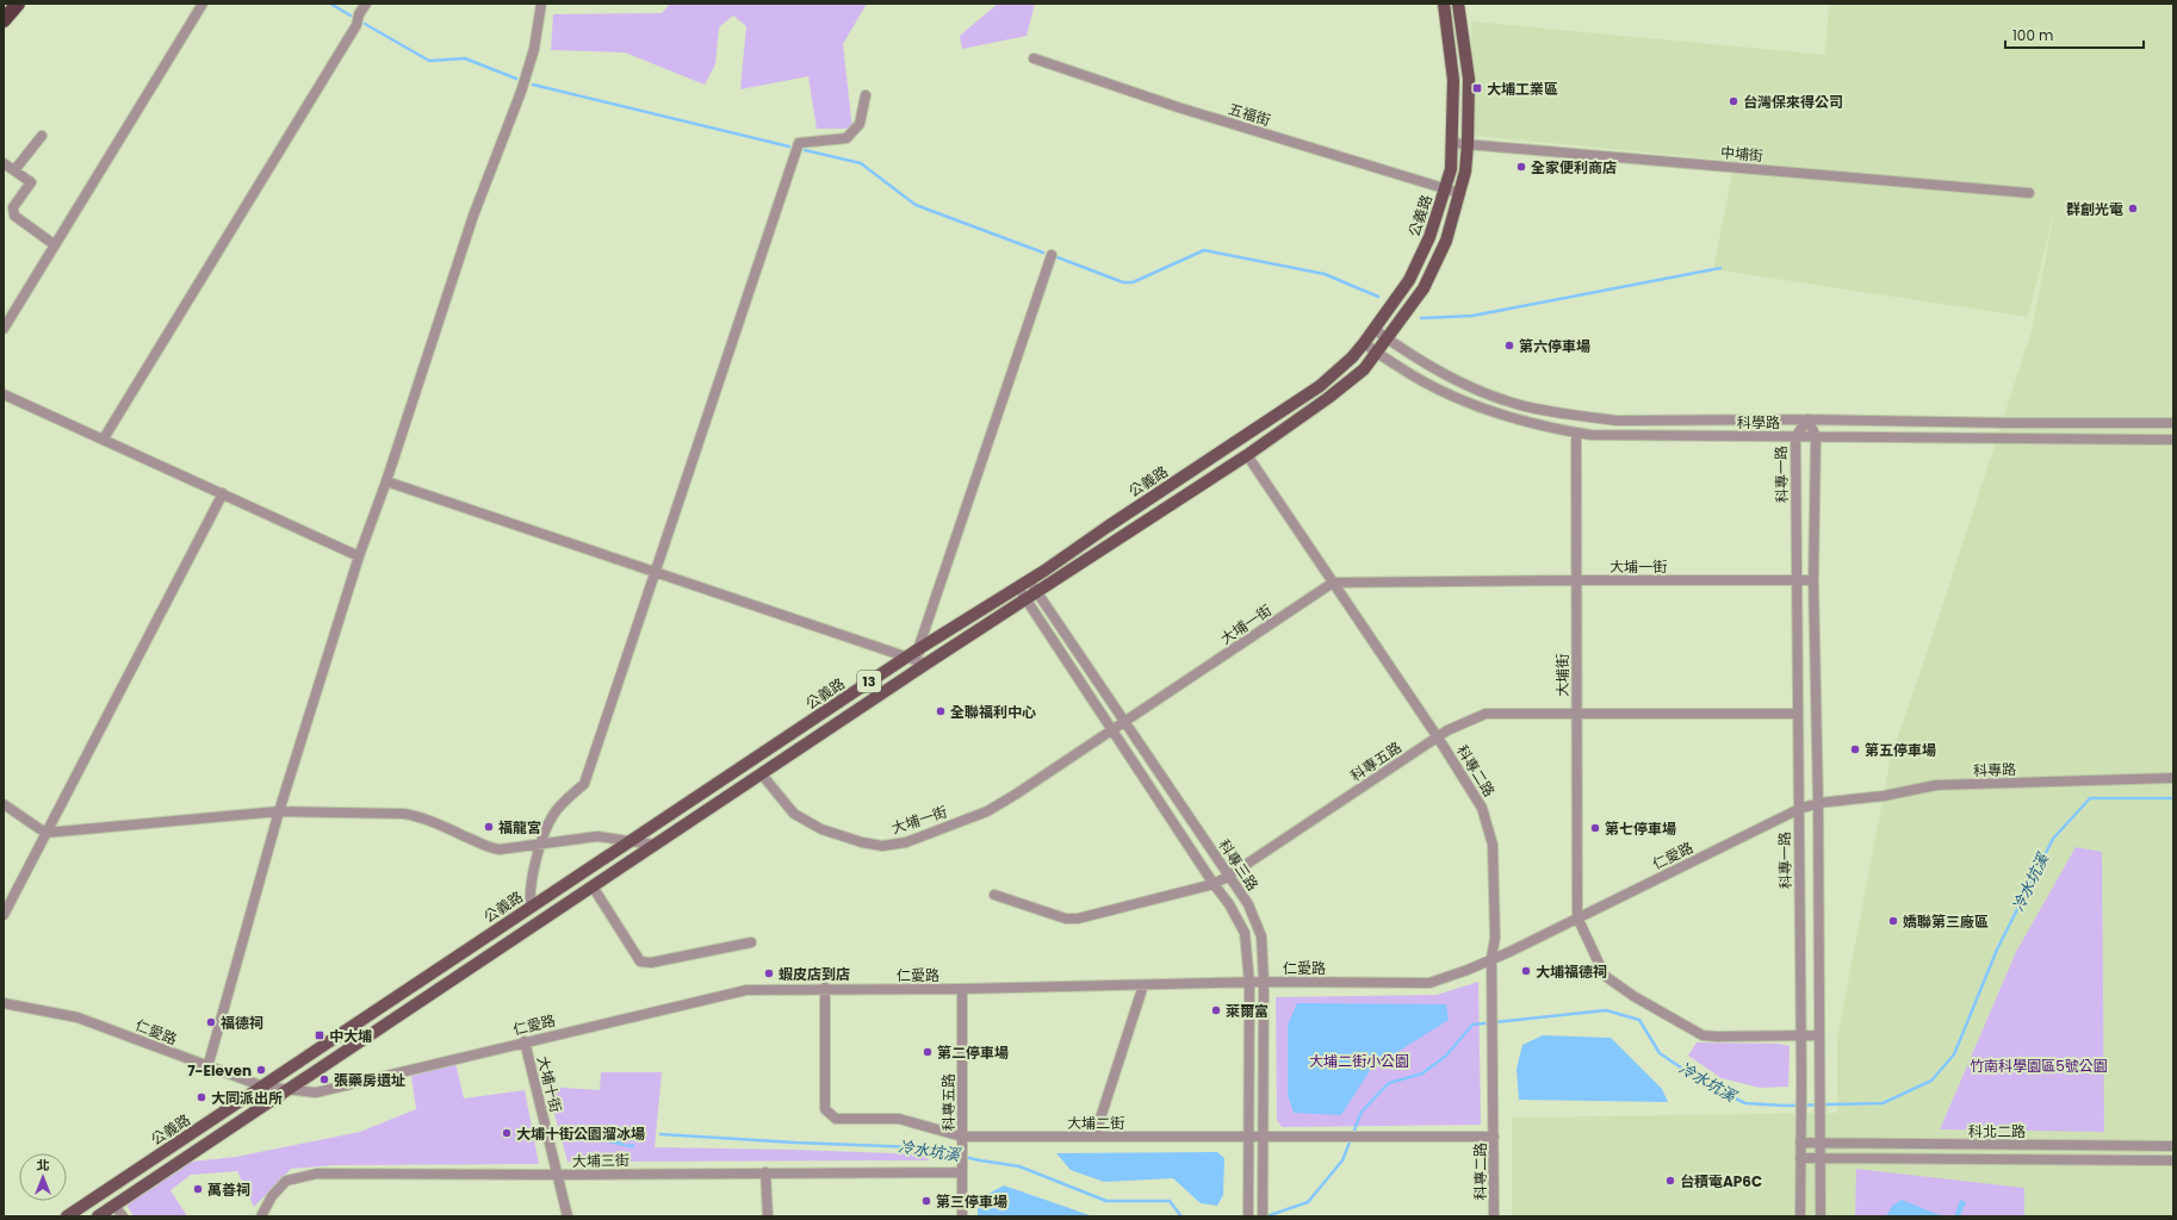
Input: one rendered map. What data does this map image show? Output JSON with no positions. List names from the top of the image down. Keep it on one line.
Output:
{"streets":{"main road":["公義路","13"],"street":["五福街","中埔街","科學路","科專一路","大埔一街","大埔街","科專五路","科專路","科專二路","仁愛路","科專三路","大埔十街","大埔二街","科北二路","大埔三街"]},"crossings":[["五福街","公義路"],["五福街","13"],["中埔街","公義路"],["中埔街","13"],["公義路","科學路"],["公義路","仁愛路"],["公義路","科專三路"],["科學路","科專一路"],["科學路","大埔街"],["科學路","13"],["科專一路","大埔一街"],["科專一路","科專五路"],["科專一路","仁愛路"],["科專一路","科北二路"],["大埔一街","大埔街"],["大埔一街","13"],["大埔一街","科專二路"],["大埔一街","科專三路"],["大埔街","科專五路"],["大埔街","仁愛路"],["13","科專二路"],["13","仁愛路"],["13","科專三路"],["科專五路","科專二路"],["科專五路","仁愛路"],["科專五路","科專三路"],["科專五路","大埔二街"],["科專五路","大埔三街"],["科專路","仁愛路"],["科專二路","仁愛路"],["科專二路","大埔二街"],["仁愛路","科專三路"],["仁愛路","大埔十街"],["仁愛路","大埔二街"],["科專三路","大埔二街"],["大埔十街","大埔三街"]],"water":["冷水坑溪"],"parks":["大埔二街小公園","竹南科學園區5號公園"],"places":{"transit":["大埔工業區","中大埔"],"other":["台灣保來得公司","全家便利商店","群創光電","第六停車場","全聯福利中心","第五停車場","福龍宮","第七停車場","嬌聯第三廠區","大埔福德祠","蝦皮店到店","萊爾富","福德祠","第二停車場","7-Eleven","張藥房遺址","大同派出所","大埔十街公園溜冰場","台積電AP6C","萬善祠","第三停車場"]},"scale_bar":"100 m","north":"top"}
